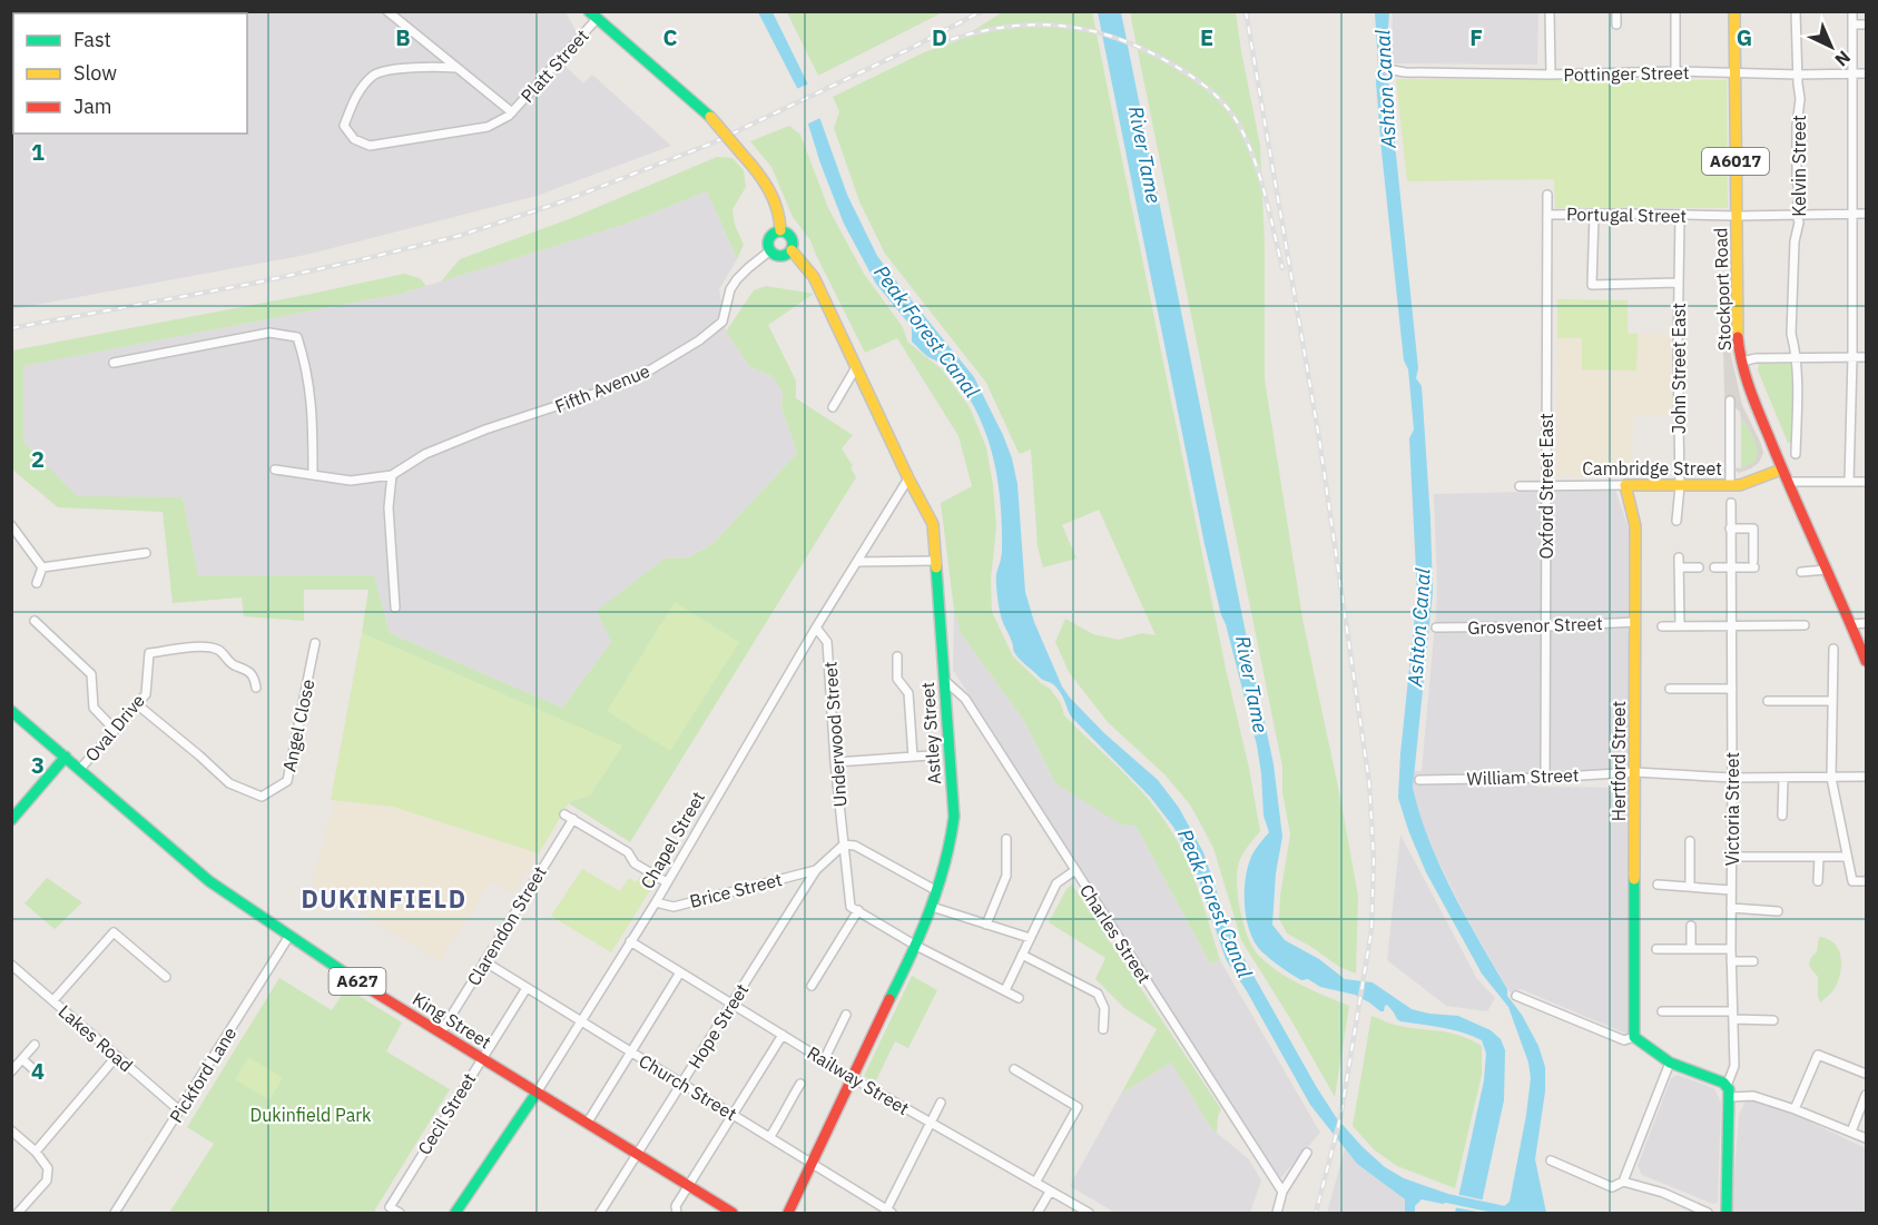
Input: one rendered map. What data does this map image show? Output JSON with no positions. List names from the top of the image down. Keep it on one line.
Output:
{"streets":{"main road":["A6017","Stockport Road","Cambridge Street","Astley Street","Hertford Street","Chapel Street","A627","King Street"],"street":["Platt Street","Pottinger Street","Kelvin Street","Portugal Street","John Street East","Fifth Avenue","Oxford Street East","Grosvenor Street","Angel Close","Oval Drive","Underwood Street","William Street","Victoria Street","Brice Street","Clarendon Street","Charles Street","Hope Street","Lakes Road","Pickford Lane","Railway Street","Church Street","Cecil Street"]},"crossings":[["Pottinger Street","Kelvin Street"],["Pottinger Street","Stockport Road"],["Kelvin Street","Portugal Street"],["Portugal Street","Stockport Road"],["Portugal Street","John Street East"],["Portugal Street","Oxford Street East"],["Stockport Road","Cambridge Street"],["John Street East","Cambridge Street"],["Fifth Avenue","Astley Street"],["Cambridge Street","Oxford Street East"],["Cambridge Street","Hertford Street"],["Oxford Street East","Grosvenor Street"],["Oxford Street East","William Street"],["Grosvenor Street","Hertford Street"],["Angel Close","Oval Drive"],["Oval Drive","King Street"],["Astley Street","Chapel Street"],["Astley Street","Charles Street"],["Astley Street","Railway Street"],["Astley Street","Church Street"],["Underwood Street","Chapel Street"],["Underwood Street","Hope Street"],["Hertford Street","William Street"],["William Street","Victoria Street"],["Chapel Street","Brice Street"],["Chapel Street","Clarendon Street"],["Chapel Street","King Street"],["Chapel Street","Railway Street"],["Chapel Street","Church Street"],["Brice Street","Hope Street"],["Clarendon Street","King Street"],["Clarendon Street","Church Street"],["King Street","Hope Street"],["King Street","Pickford Lane"],["King Street","Cecil Street"],["Hope Street","Railway Street"],["Hope Street","Church Street"],["Lakes Road","Pickford Lane"],["Church Street","Cecil Street"]],"districts":["DUKINFIELD"],"water":["Ashton Canal","River Tame","Peak Forest Canal"],"parks":["Dukinfield Park"],"legend":["Fast","Slow","Jam"],"north":"bottom right","grid":{"columns":["B","C","D","E","F","G"],"rows":["1","2","3","4"]}}
